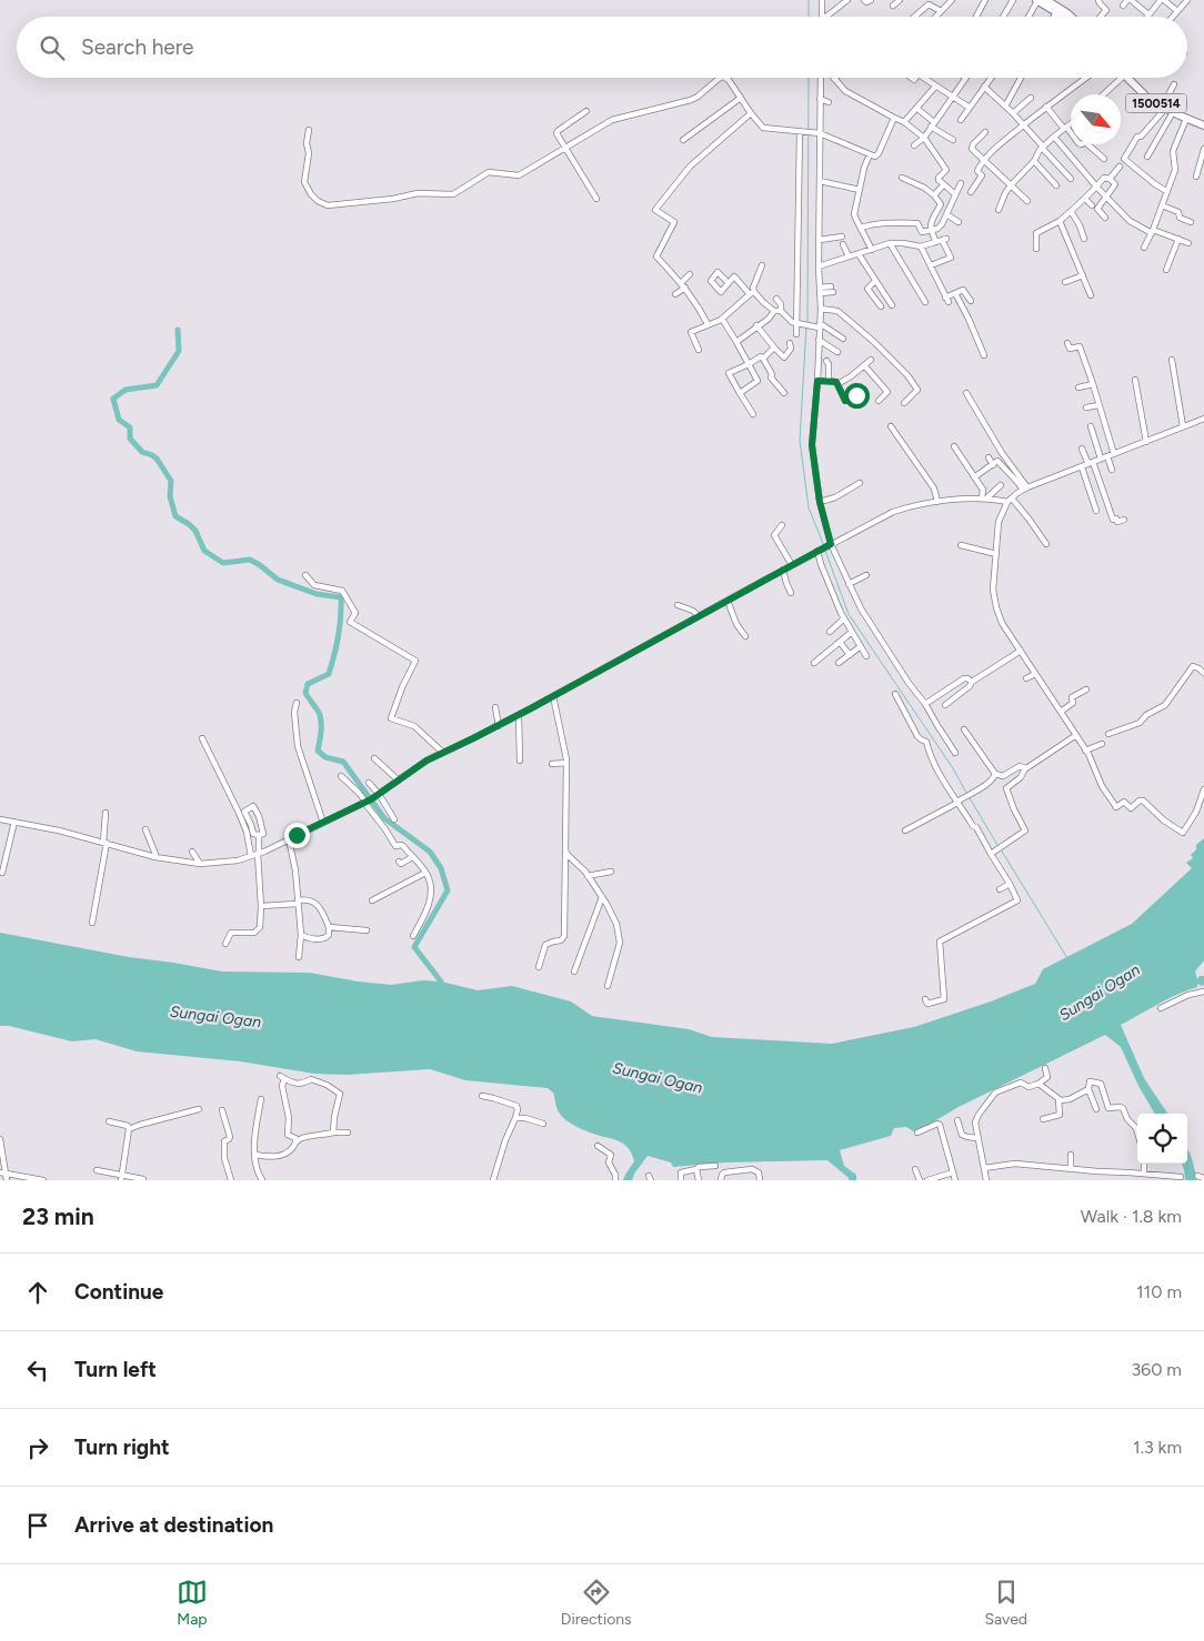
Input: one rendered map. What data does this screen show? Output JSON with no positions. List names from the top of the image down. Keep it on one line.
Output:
{"streets":{"highway":["1500514"]},"water":["Sungai Ogan"],"north":"bottom right","page":{"search":"Search here","heading":["23 min","Walk · 1.8 km"],"list":[["Continue","110 m"],["Turn left","360 m"],["Turn right","1.3 km"],"Arrive at destination"],"nav":["Map","Directions","Saved"]}}
